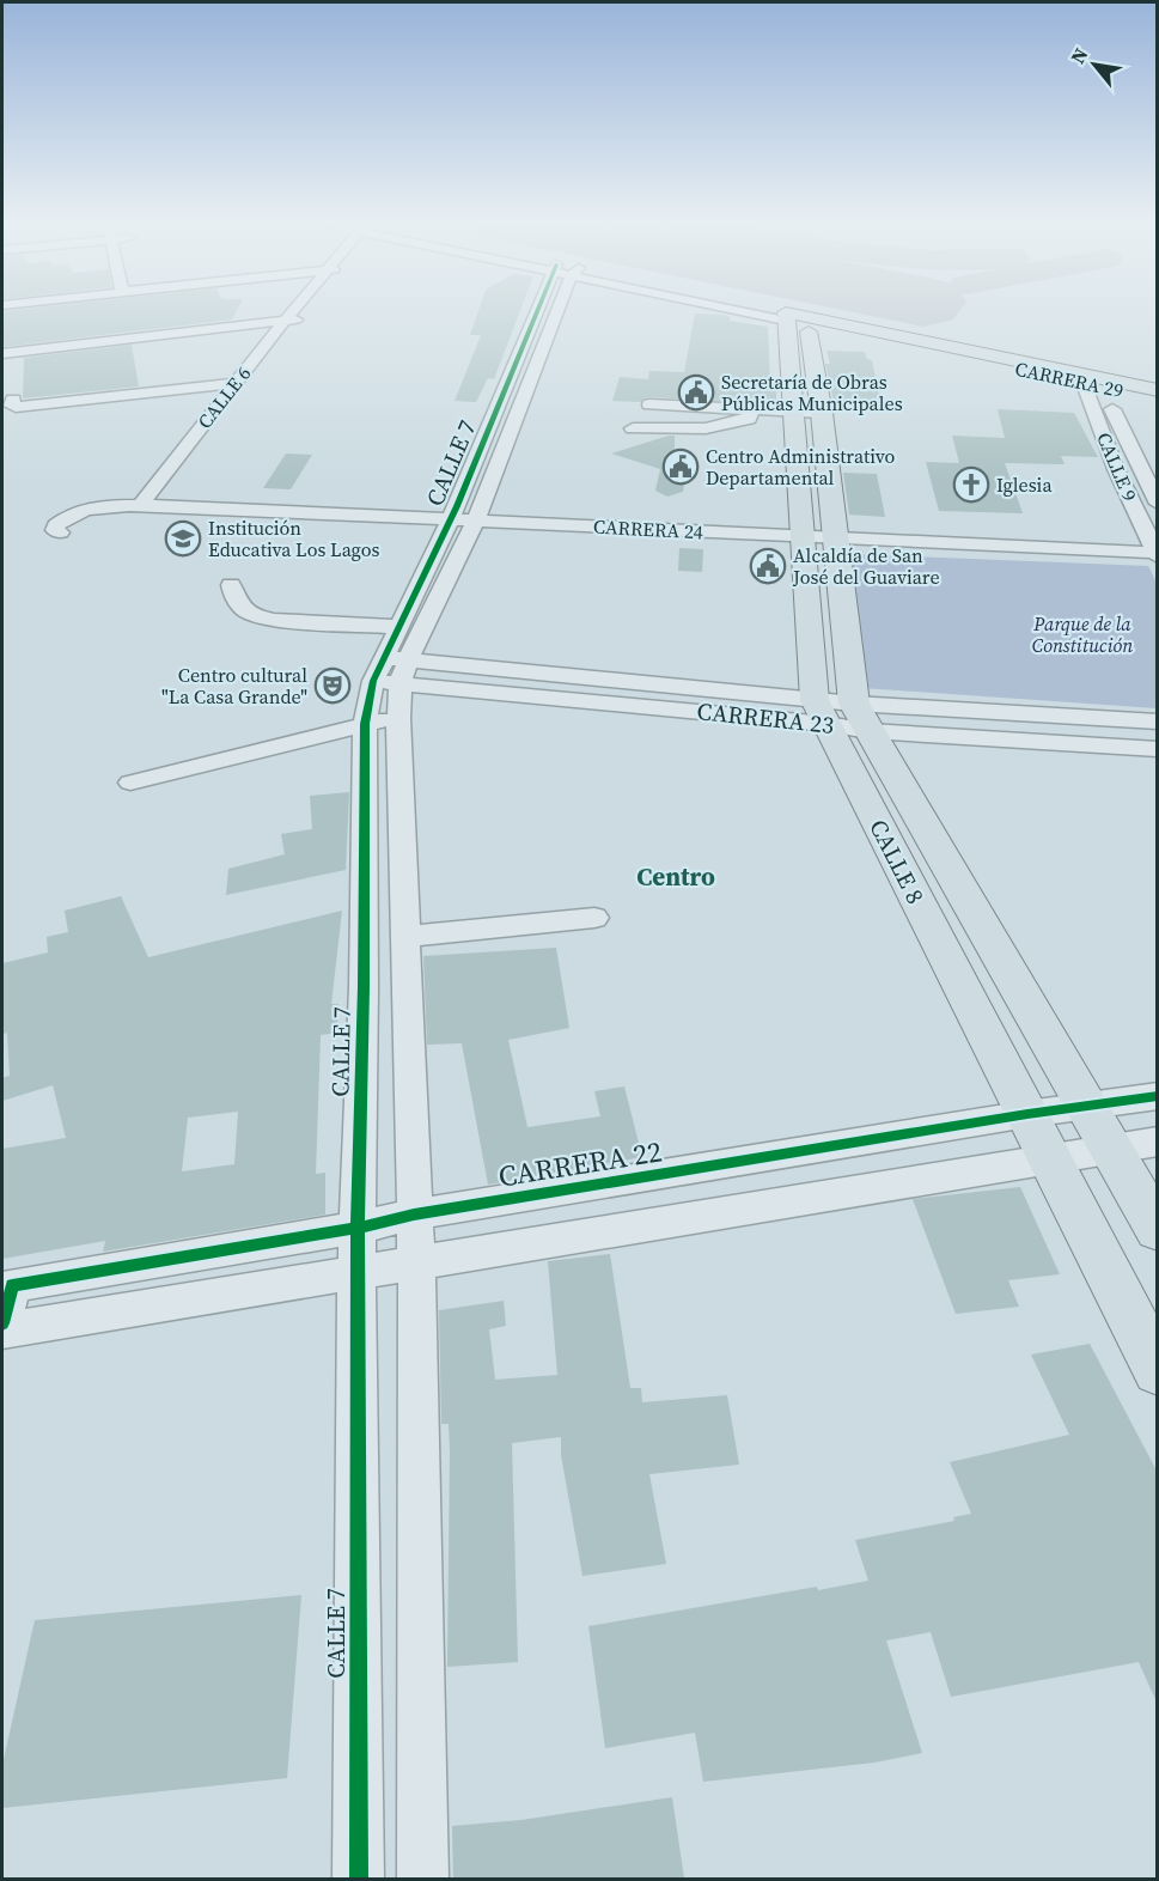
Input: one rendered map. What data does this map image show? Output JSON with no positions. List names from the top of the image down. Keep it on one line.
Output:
{"streets":{"main road":["CARRERA 29","CALLE 8"],"street":["CALLE 6","CALLE 7","CALLE 9","CARRERA 24","CARRERA 23","CARRERA 22"]},"crossings":[["CARRERA 29","CALLE 9"],["CARRERA 29","CALLE 8"],["CALLE 6","CARRERA 24"],["CALLE 7","CARRERA 24"],["CALLE 7","CARRERA 23"],["CALLE 7","CARRERA 22"],["CALLE 9","CARRERA 24"],["CARRERA 24","CALLE 8"],["CARRERA 23","CALLE 8"],["CALLE 8","CARRERA 22"]],"districts":["Centro"],"parks":["Parque de la Constitución"],"places":{"public building":["Secretaría de Obras Públicas Municipales","Centro Administrativo Departamental","Alcaldía de San José del Guaviare"],"church":["Iglesia"],"school or university":["Institución Educativa Los Lagos"],"theatre":["Centro cultural \"La Casa Grande\""]},"north":"top left"}
